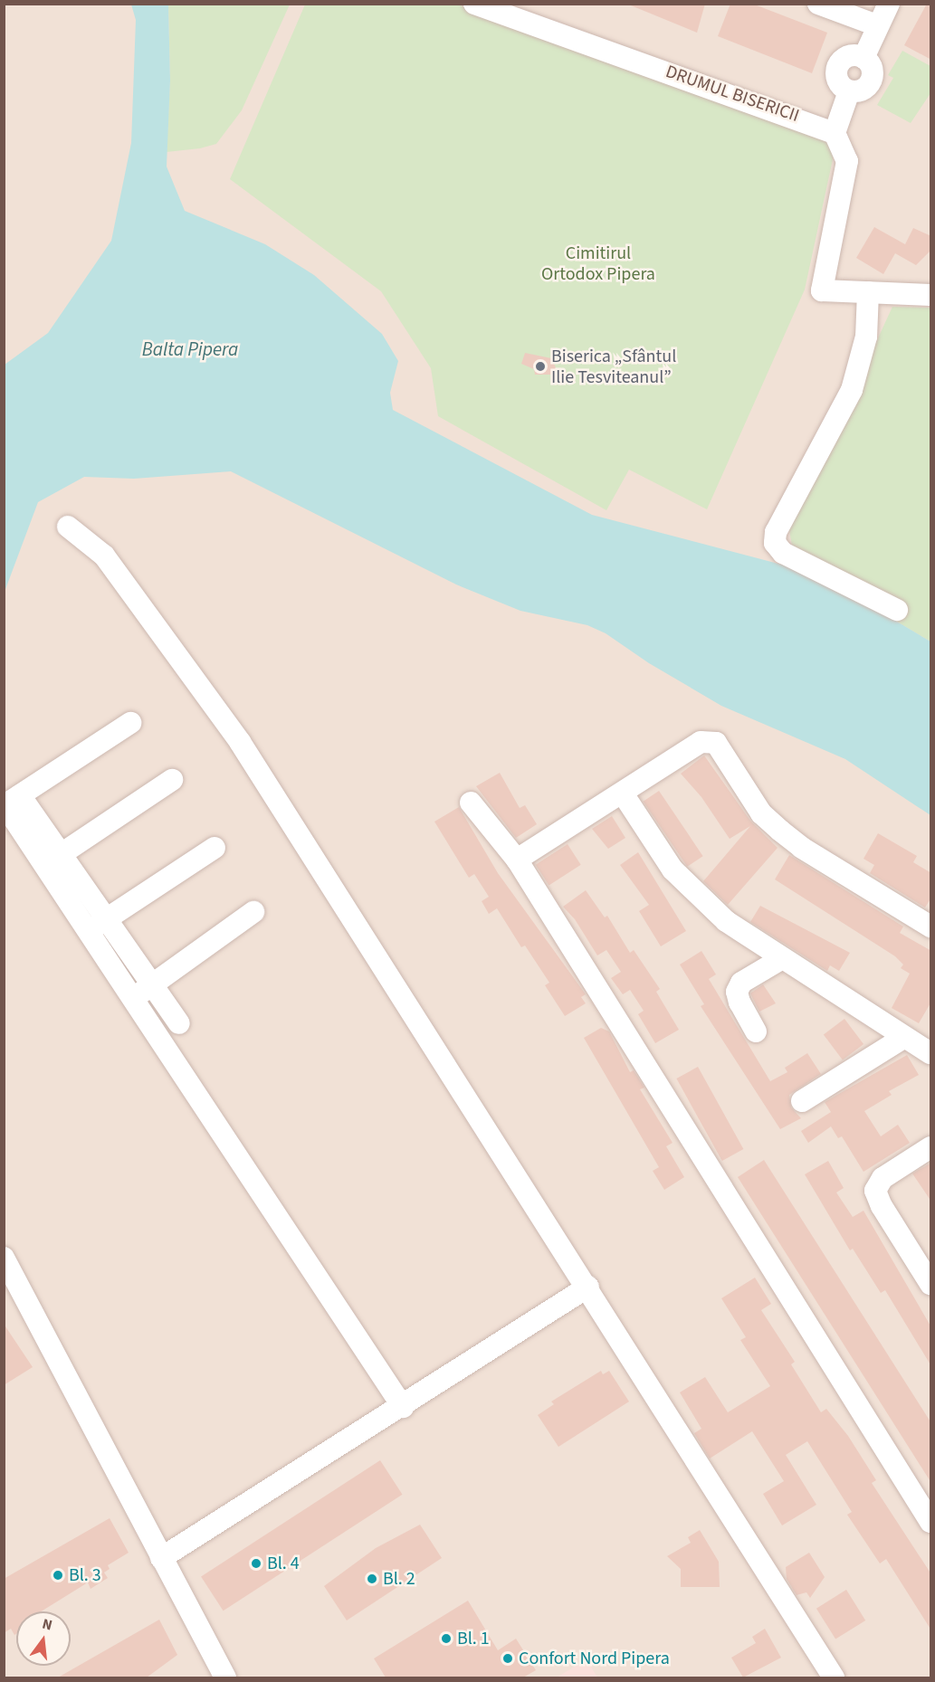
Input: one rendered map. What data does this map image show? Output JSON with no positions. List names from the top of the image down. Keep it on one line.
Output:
{"streets":{"street":["DRUMUL BISERICII"]},"water":["Balta Pipera"],"parks":["Cimitirul Ortodox Pipera"],"places":["Biserica „Sfântul Ilie Tesviteanul”","Bl. 4","Bl. 3","Bl. 2","Bl. 1","Confort Nord Pipera"],"north":"top"}
